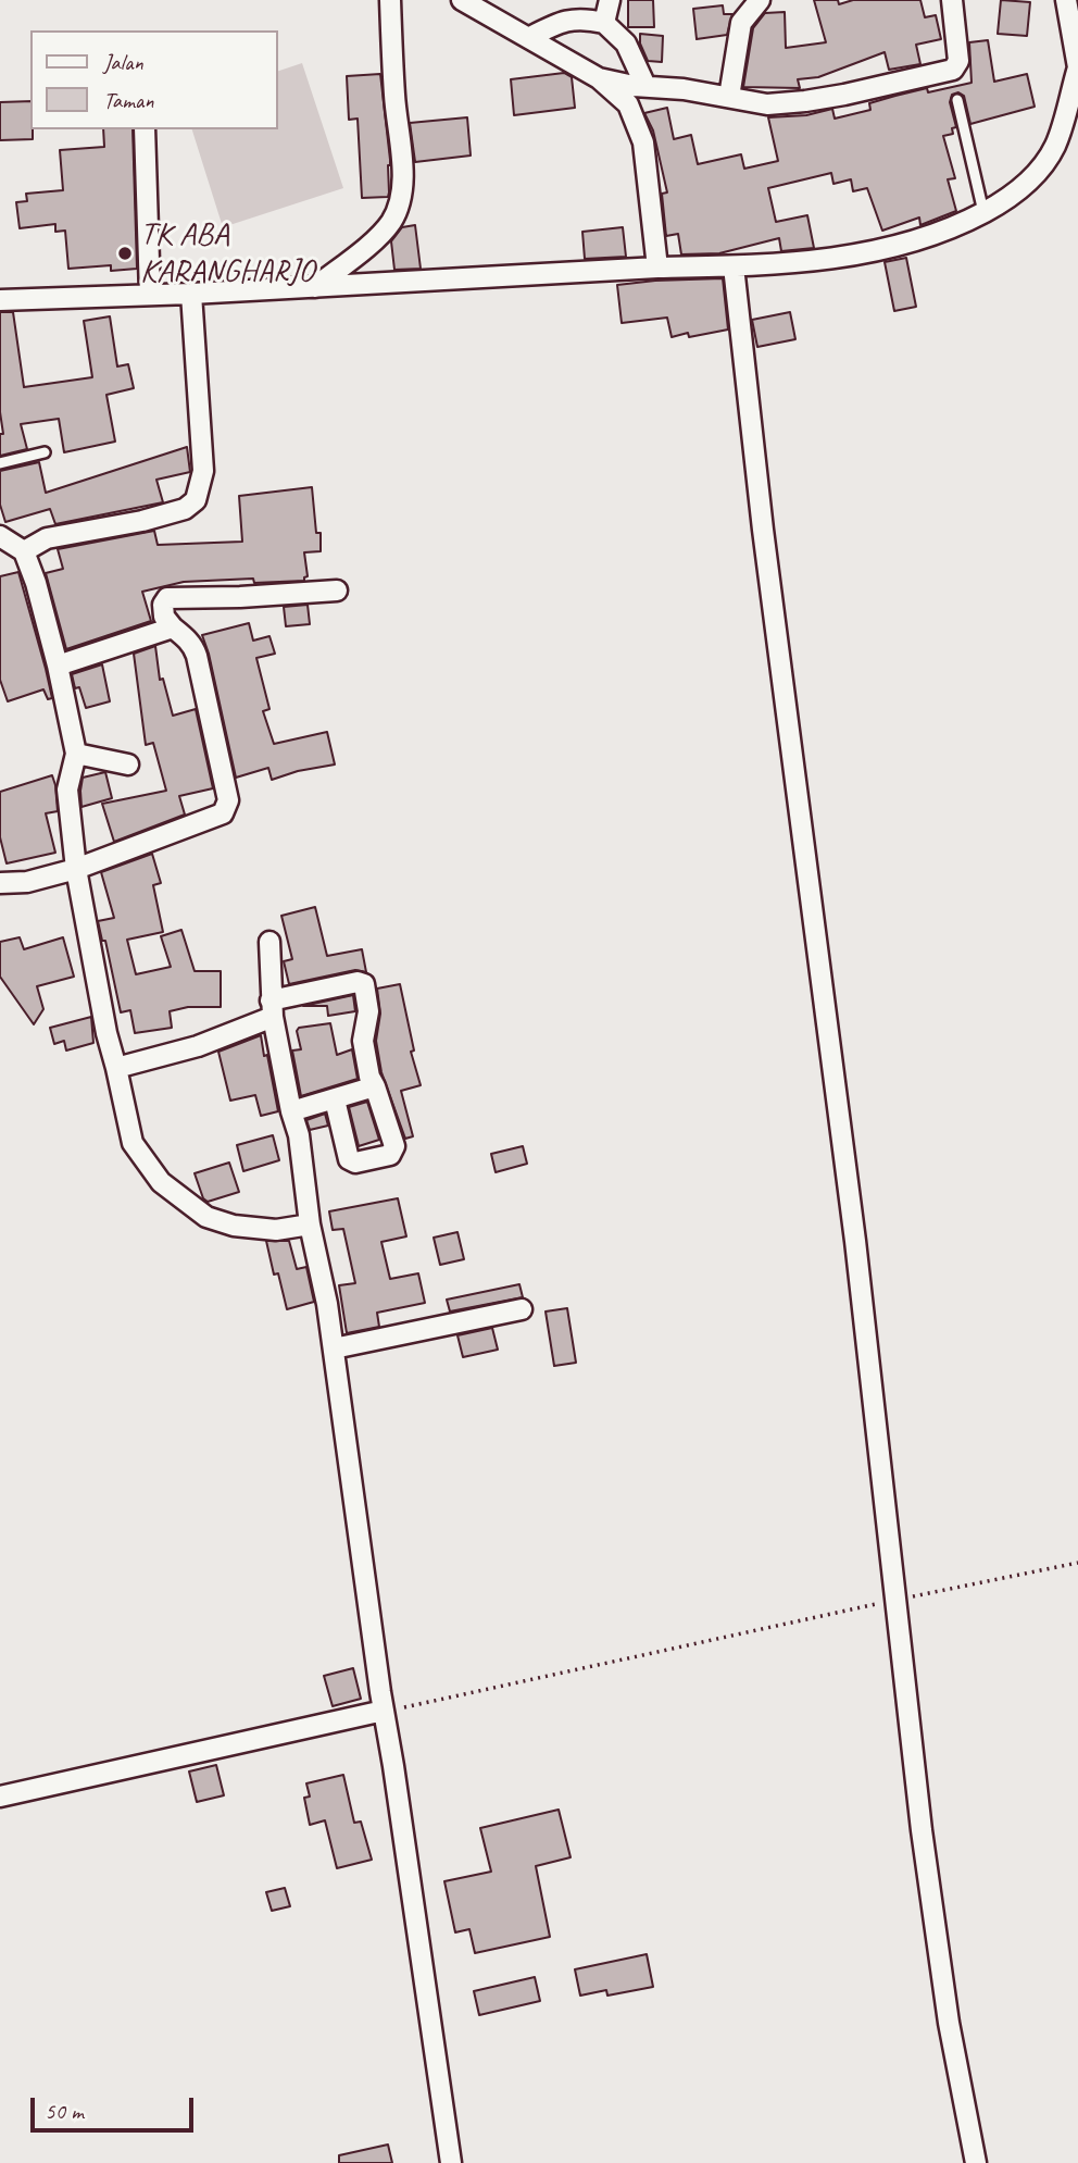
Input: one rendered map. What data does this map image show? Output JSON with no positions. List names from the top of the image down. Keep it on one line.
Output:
{"places":["TK ABA KARANGHARJO"],"legend":["Jalan","Taman"],"scale_bar":"50 m"}
